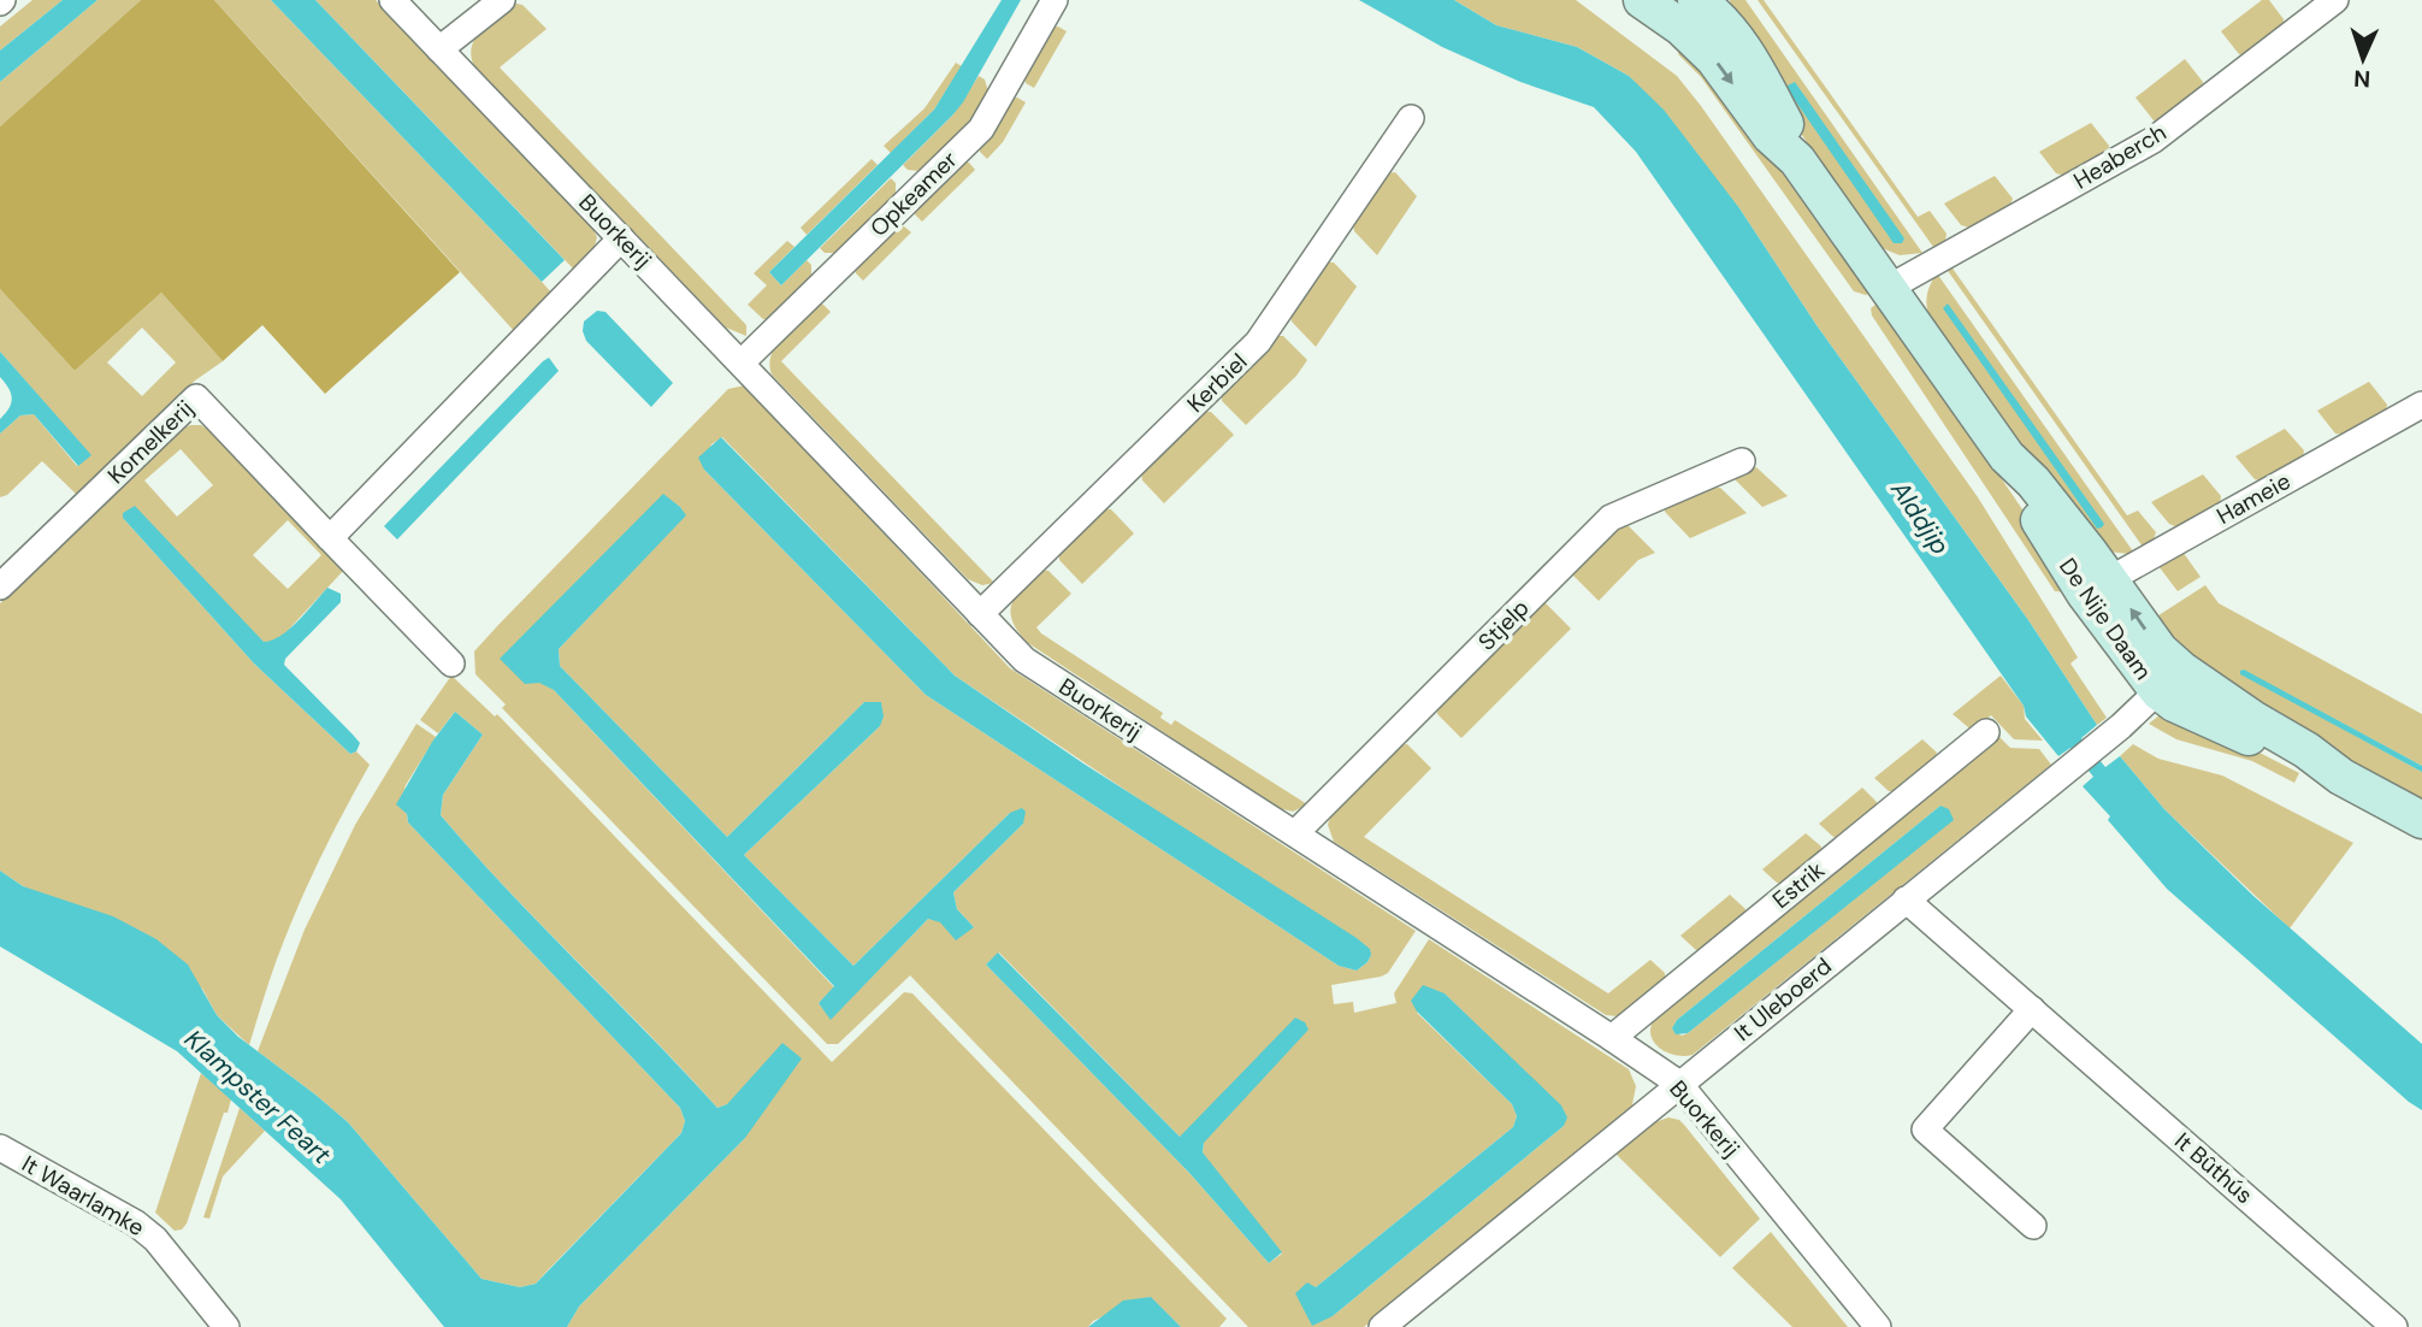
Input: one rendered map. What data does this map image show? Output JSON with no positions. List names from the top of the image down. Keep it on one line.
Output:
{"streets":{"street":["Heaberch","Opkeamer","Buorkerij","Kerbiel","Komelkerij","Hameie","De Nije Daam","Stjelp","Estrik","It Uleboerd","It Bûthús","It Waarlamke"]},"crossings":[["Heaberch","De Nije Daam"],["Opkeamer","Buorkerij"],["Buorkerij","Kerbiel"],["Buorkerij","Stjelp"],["Buorkerij","Estrik"],["Buorkerij","It Uleboerd"],["Hameie","De Nije Daam"],["De Nije Daam","It Uleboerd"],["It Uleboerd","It Bûthús"]],"water":["Alddjip","Klampster Feart"],"north":"bottom"}
